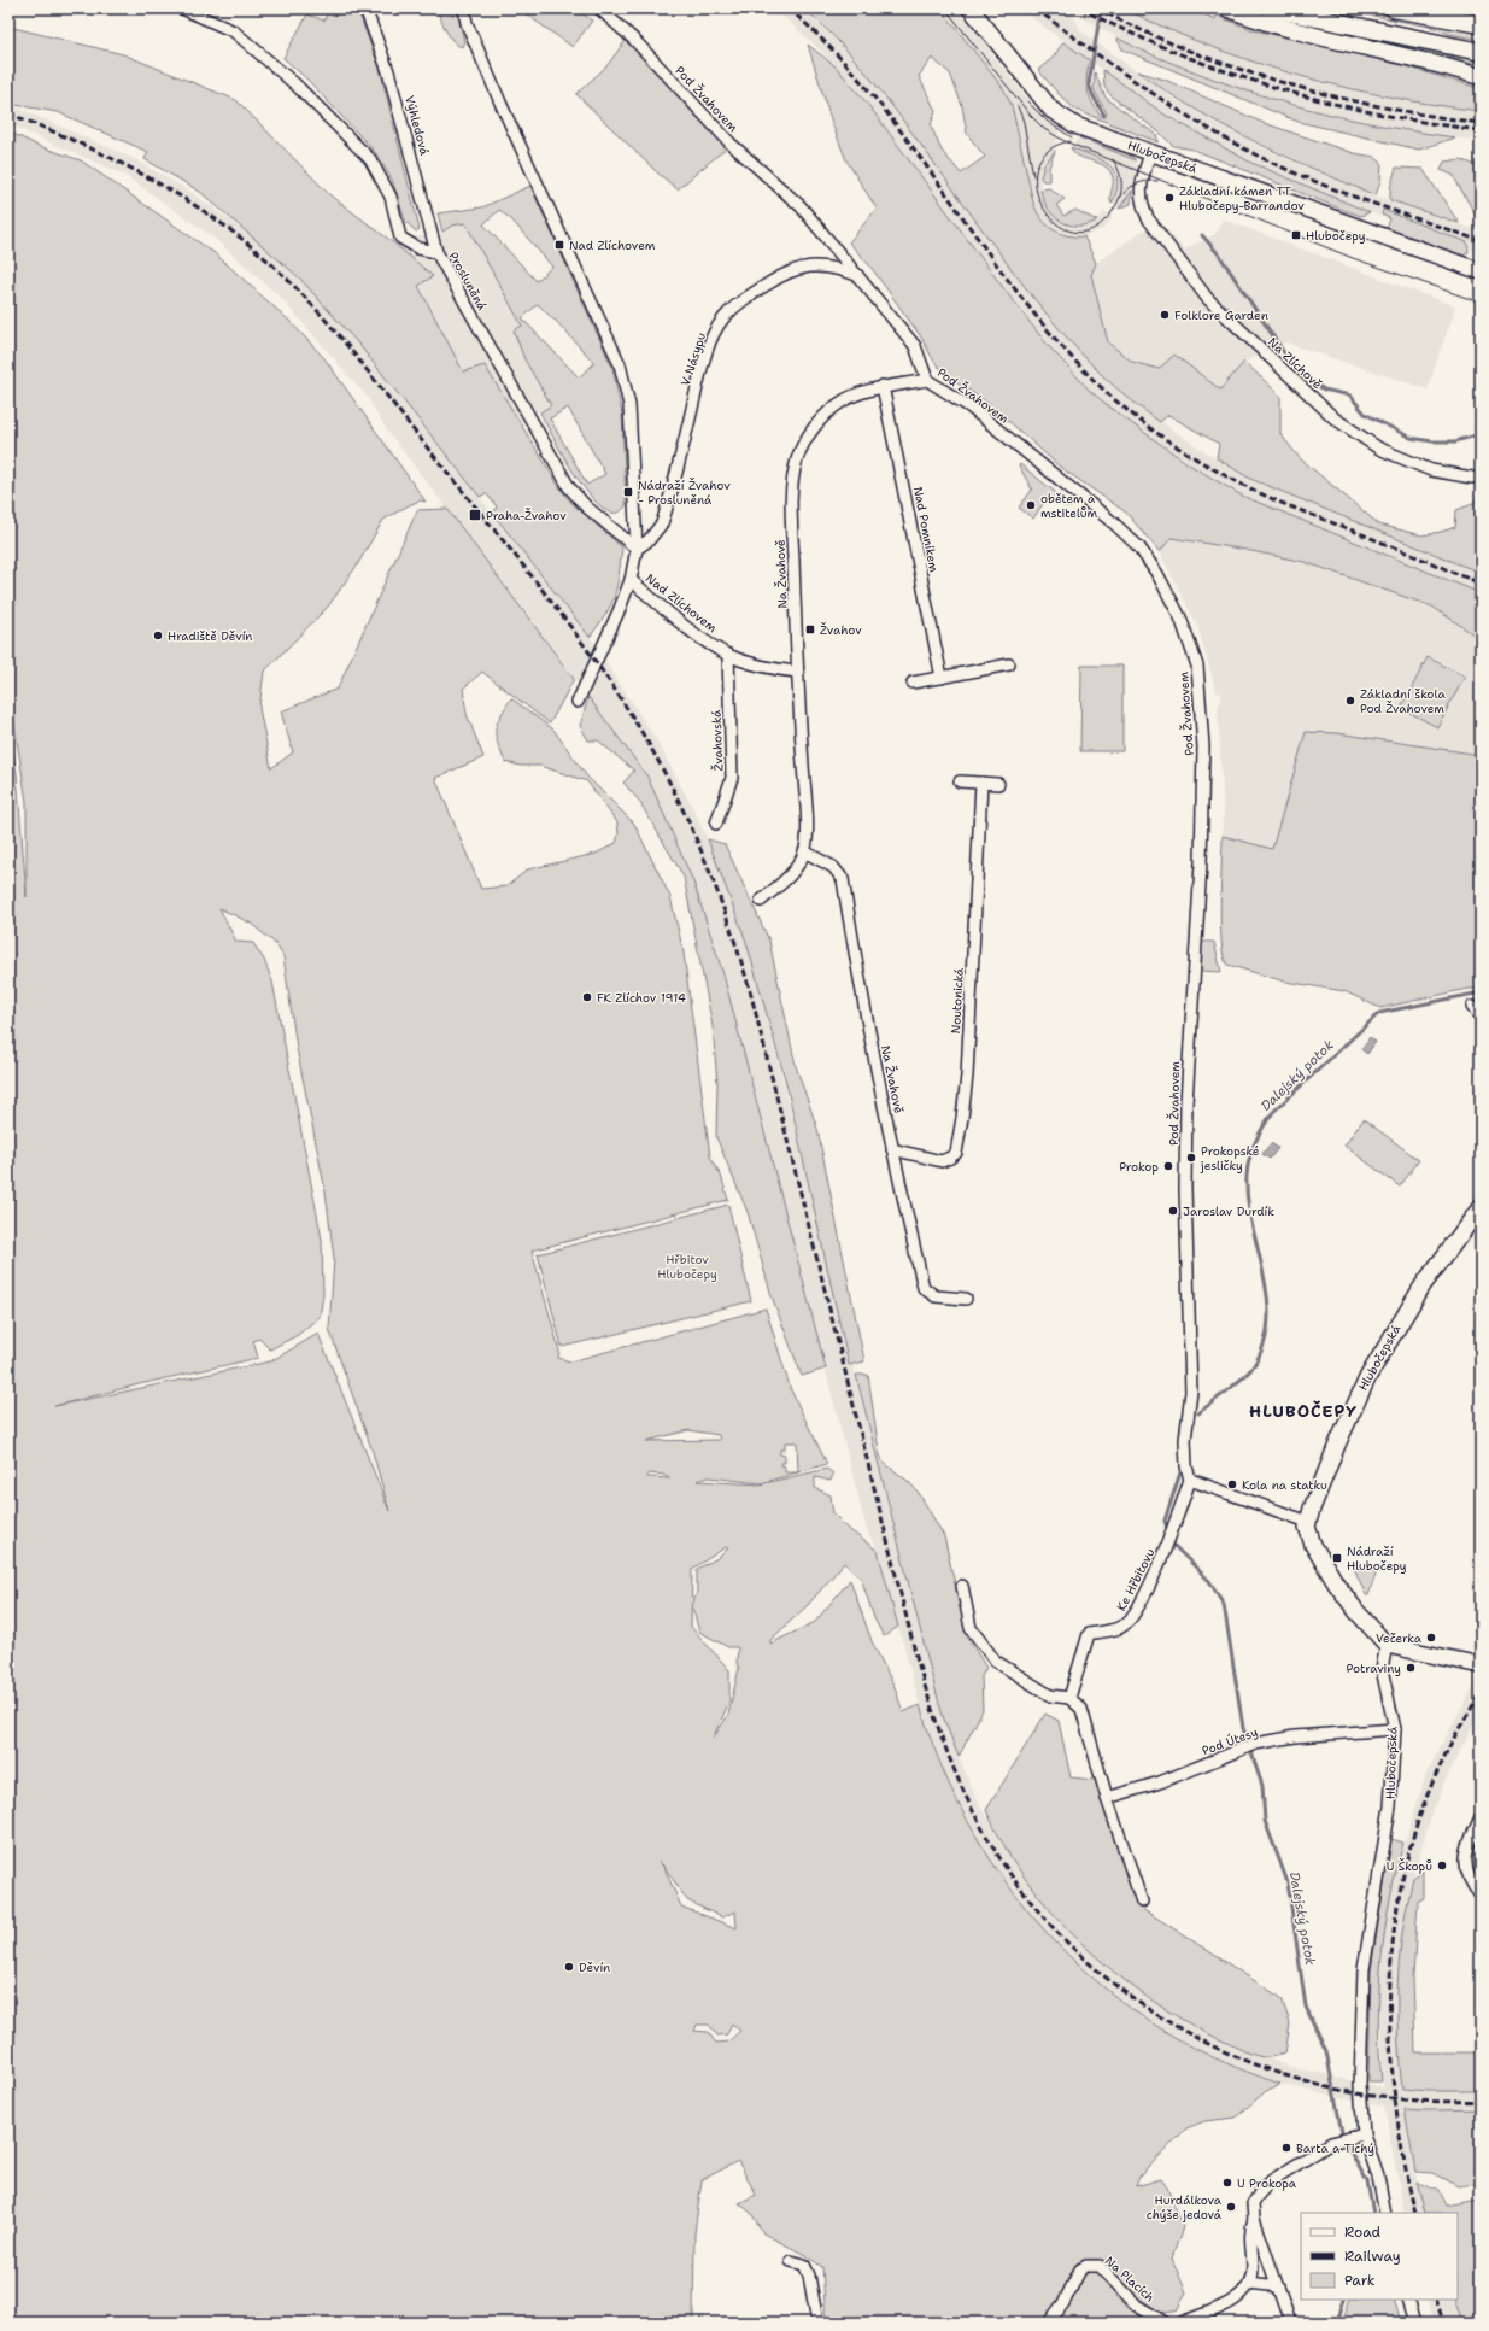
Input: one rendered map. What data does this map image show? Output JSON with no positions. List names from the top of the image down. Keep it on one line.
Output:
{"streets":{"street":["Pod Žvahovem","Výhledová","Hlubočepská","Prosluněná","V Násypu","Na Zlíchově","Nad Pomníkem","Na Žvahově","Nad Zlíchovem","Žvahovská","Noutonická","Ke Hřbitovu","Pod Útesy","Na Placích"]},"crossings":[["Pod Žvahovem","V Násypu"],["Pod Žvahovem","Na Žvahově"],["Pod Žvahovem","Ke Hřbitovu"],["Výhledová","Prosluněná"],["Hlubočepská","Na Zlíchově"],["Hlubočepská","Pod Útesy"],["Prosluněná","V Násypu"],["Prosluněná","Nad Zlíchovem"],["V Násypu","Nad Zlíchovem"],["Nad Pomníkem","Na Žvahově"],["Na Žvahově","Nad Zlíchovem"],["Na Žvahově","Noutonická"],["Nad Zlíchovem","Žvahovská"]],"districts":["HLUBOČEPY"],"water":["Dalejský potok"],"parks":["Hřbitov Hlubočepy"],"places":{"other":["Základní kámen TT Hlubočepy-Barrandov","Folklore Garden","obětem a mstitelům","Hradiště Děvín","Základní škola Pod Žvahovem","FK Zlíchov 1914","Prokopské jesličky","Prokop","Jaroslav Durdík","Kola na statku","Večerka","Potraviny","U Škopů","Děvín","Barta a Tichý","U Prokopa","Hurdálkova chýše jedová"],"transit":["Hlubočepy","Nad Zlíchovem","Nádraží Žvahov - Prosluněná","Praha-Žvahov","Žvahov","Nádraží Hlubočepy"]},"legend":["Road","Railway","Park"]}
